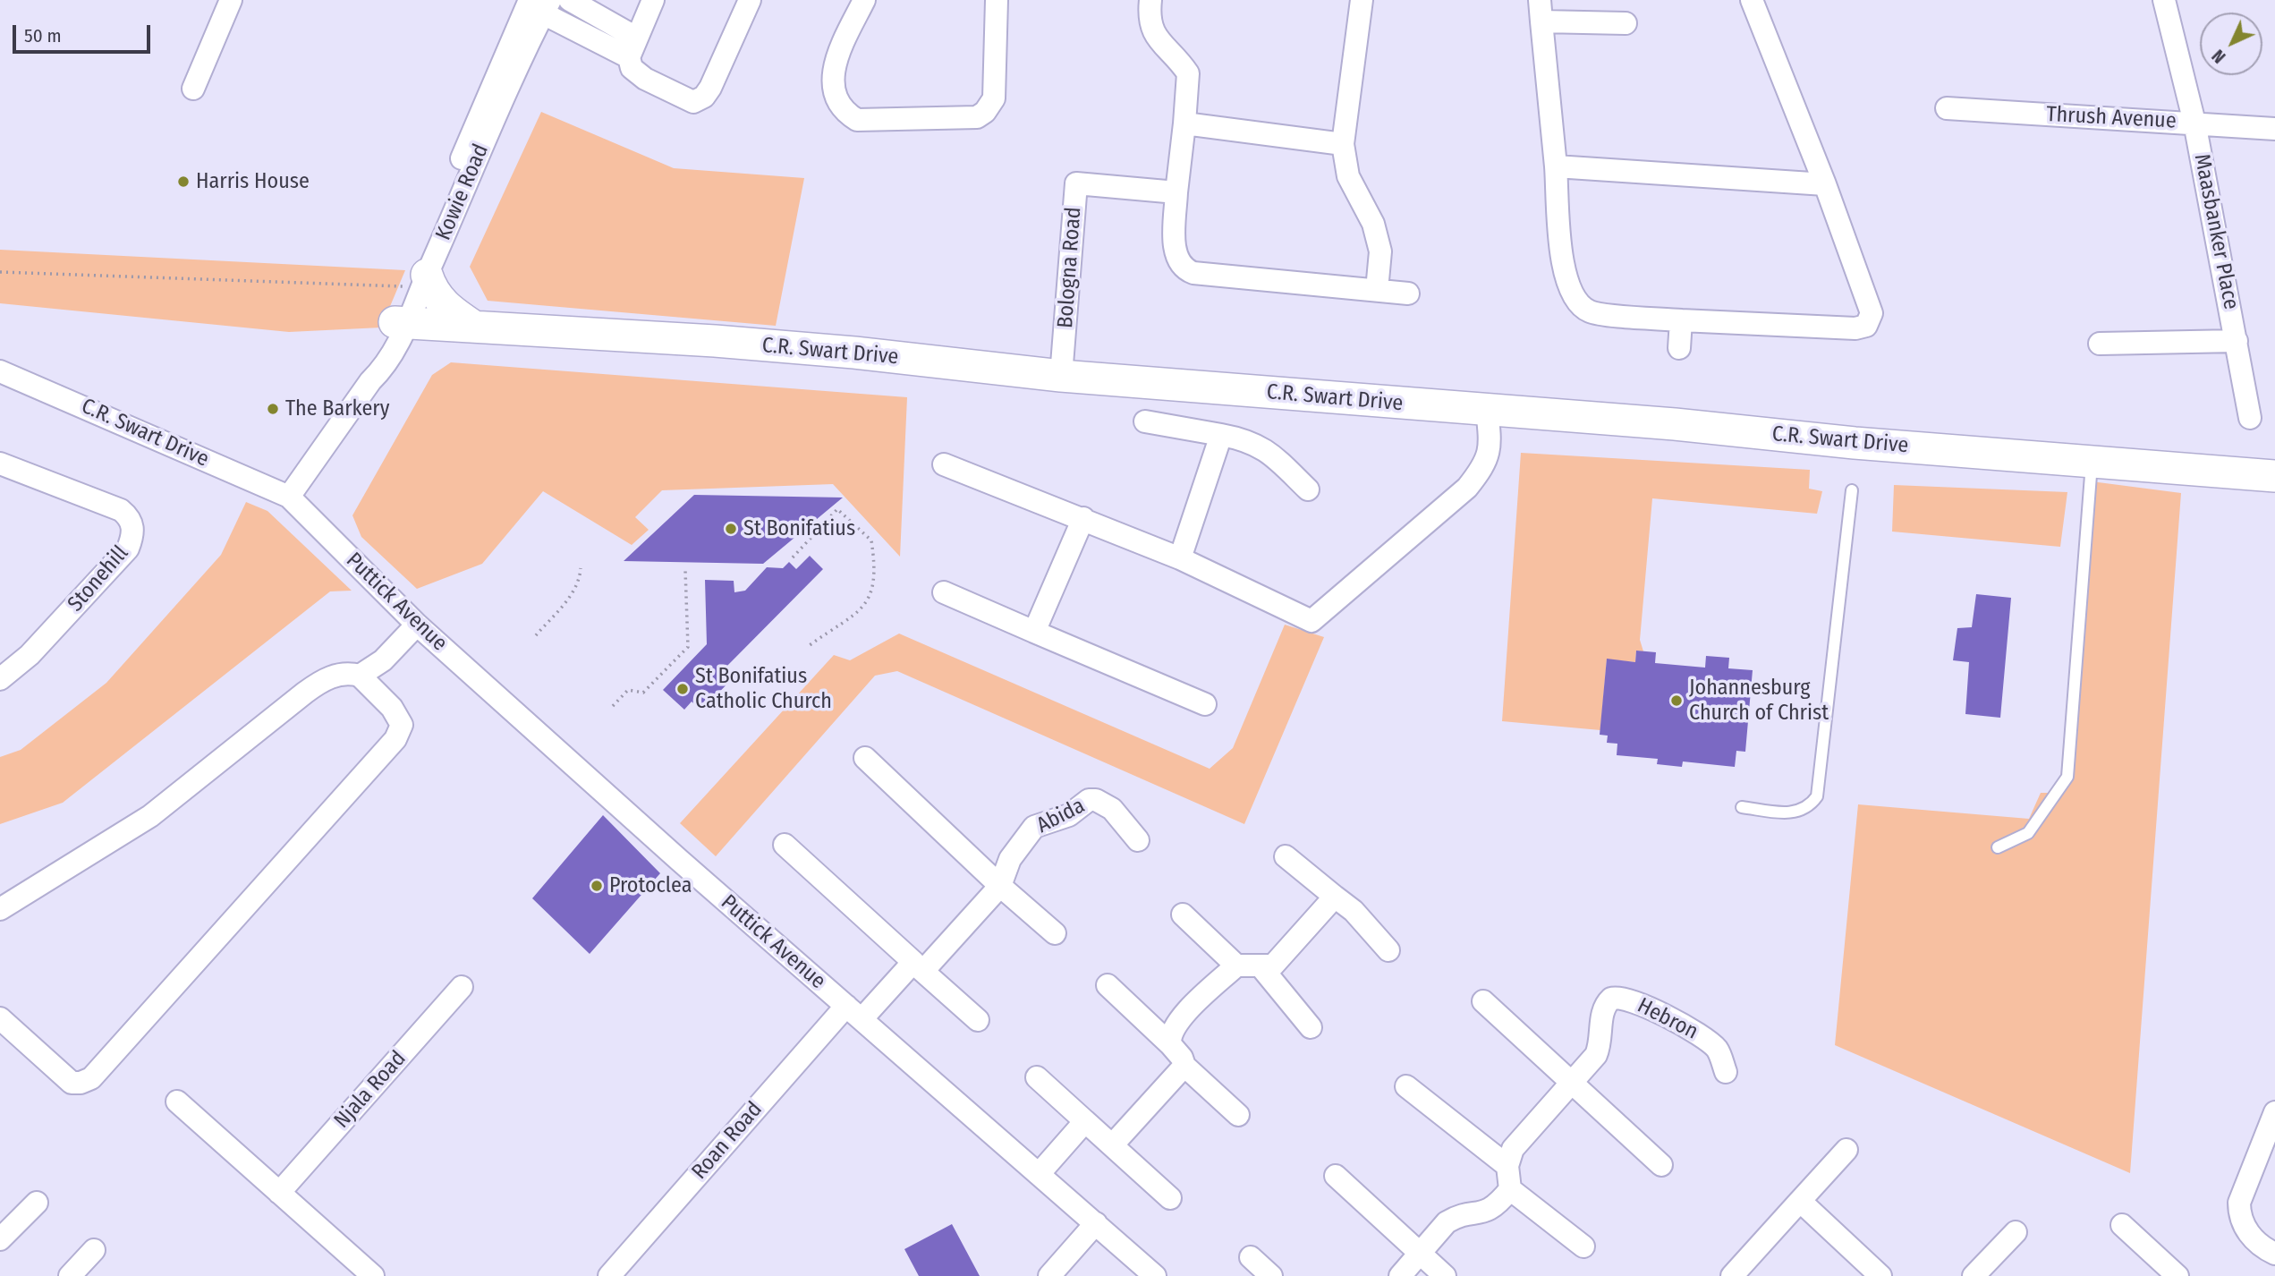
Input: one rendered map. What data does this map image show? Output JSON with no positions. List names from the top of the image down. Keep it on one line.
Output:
{"streets":{"street":["Thrush Avenue","Kowie Road","Maasbanker Place","Bologna Road","C.R. Swart Drive","Stonehill","Puttick Avenue","Abida","Hebron","Njala Road","Roan Road"]},"crossings":[["Thrush Avenue","Maasbanker Place"],["Kowie Road","C.R. Swart Drive"],["Kowie Road","Puttick Avenue"],["Bologna Road","C.R. Swart Drive"],["C.R. Swart Drive","Puttick Avenue"],["Puttick Avenue","Abida"],["Puttick Avenue","Roan Road"],["Abida","Roan Road"]],"places":["Harris House","The Barkery","St Bonifatius","St Bonifatius Catholic Church","Johannesburg Church of Christ","Protoclea"],"scale_bar":"50 m","north":"bottom left"}
